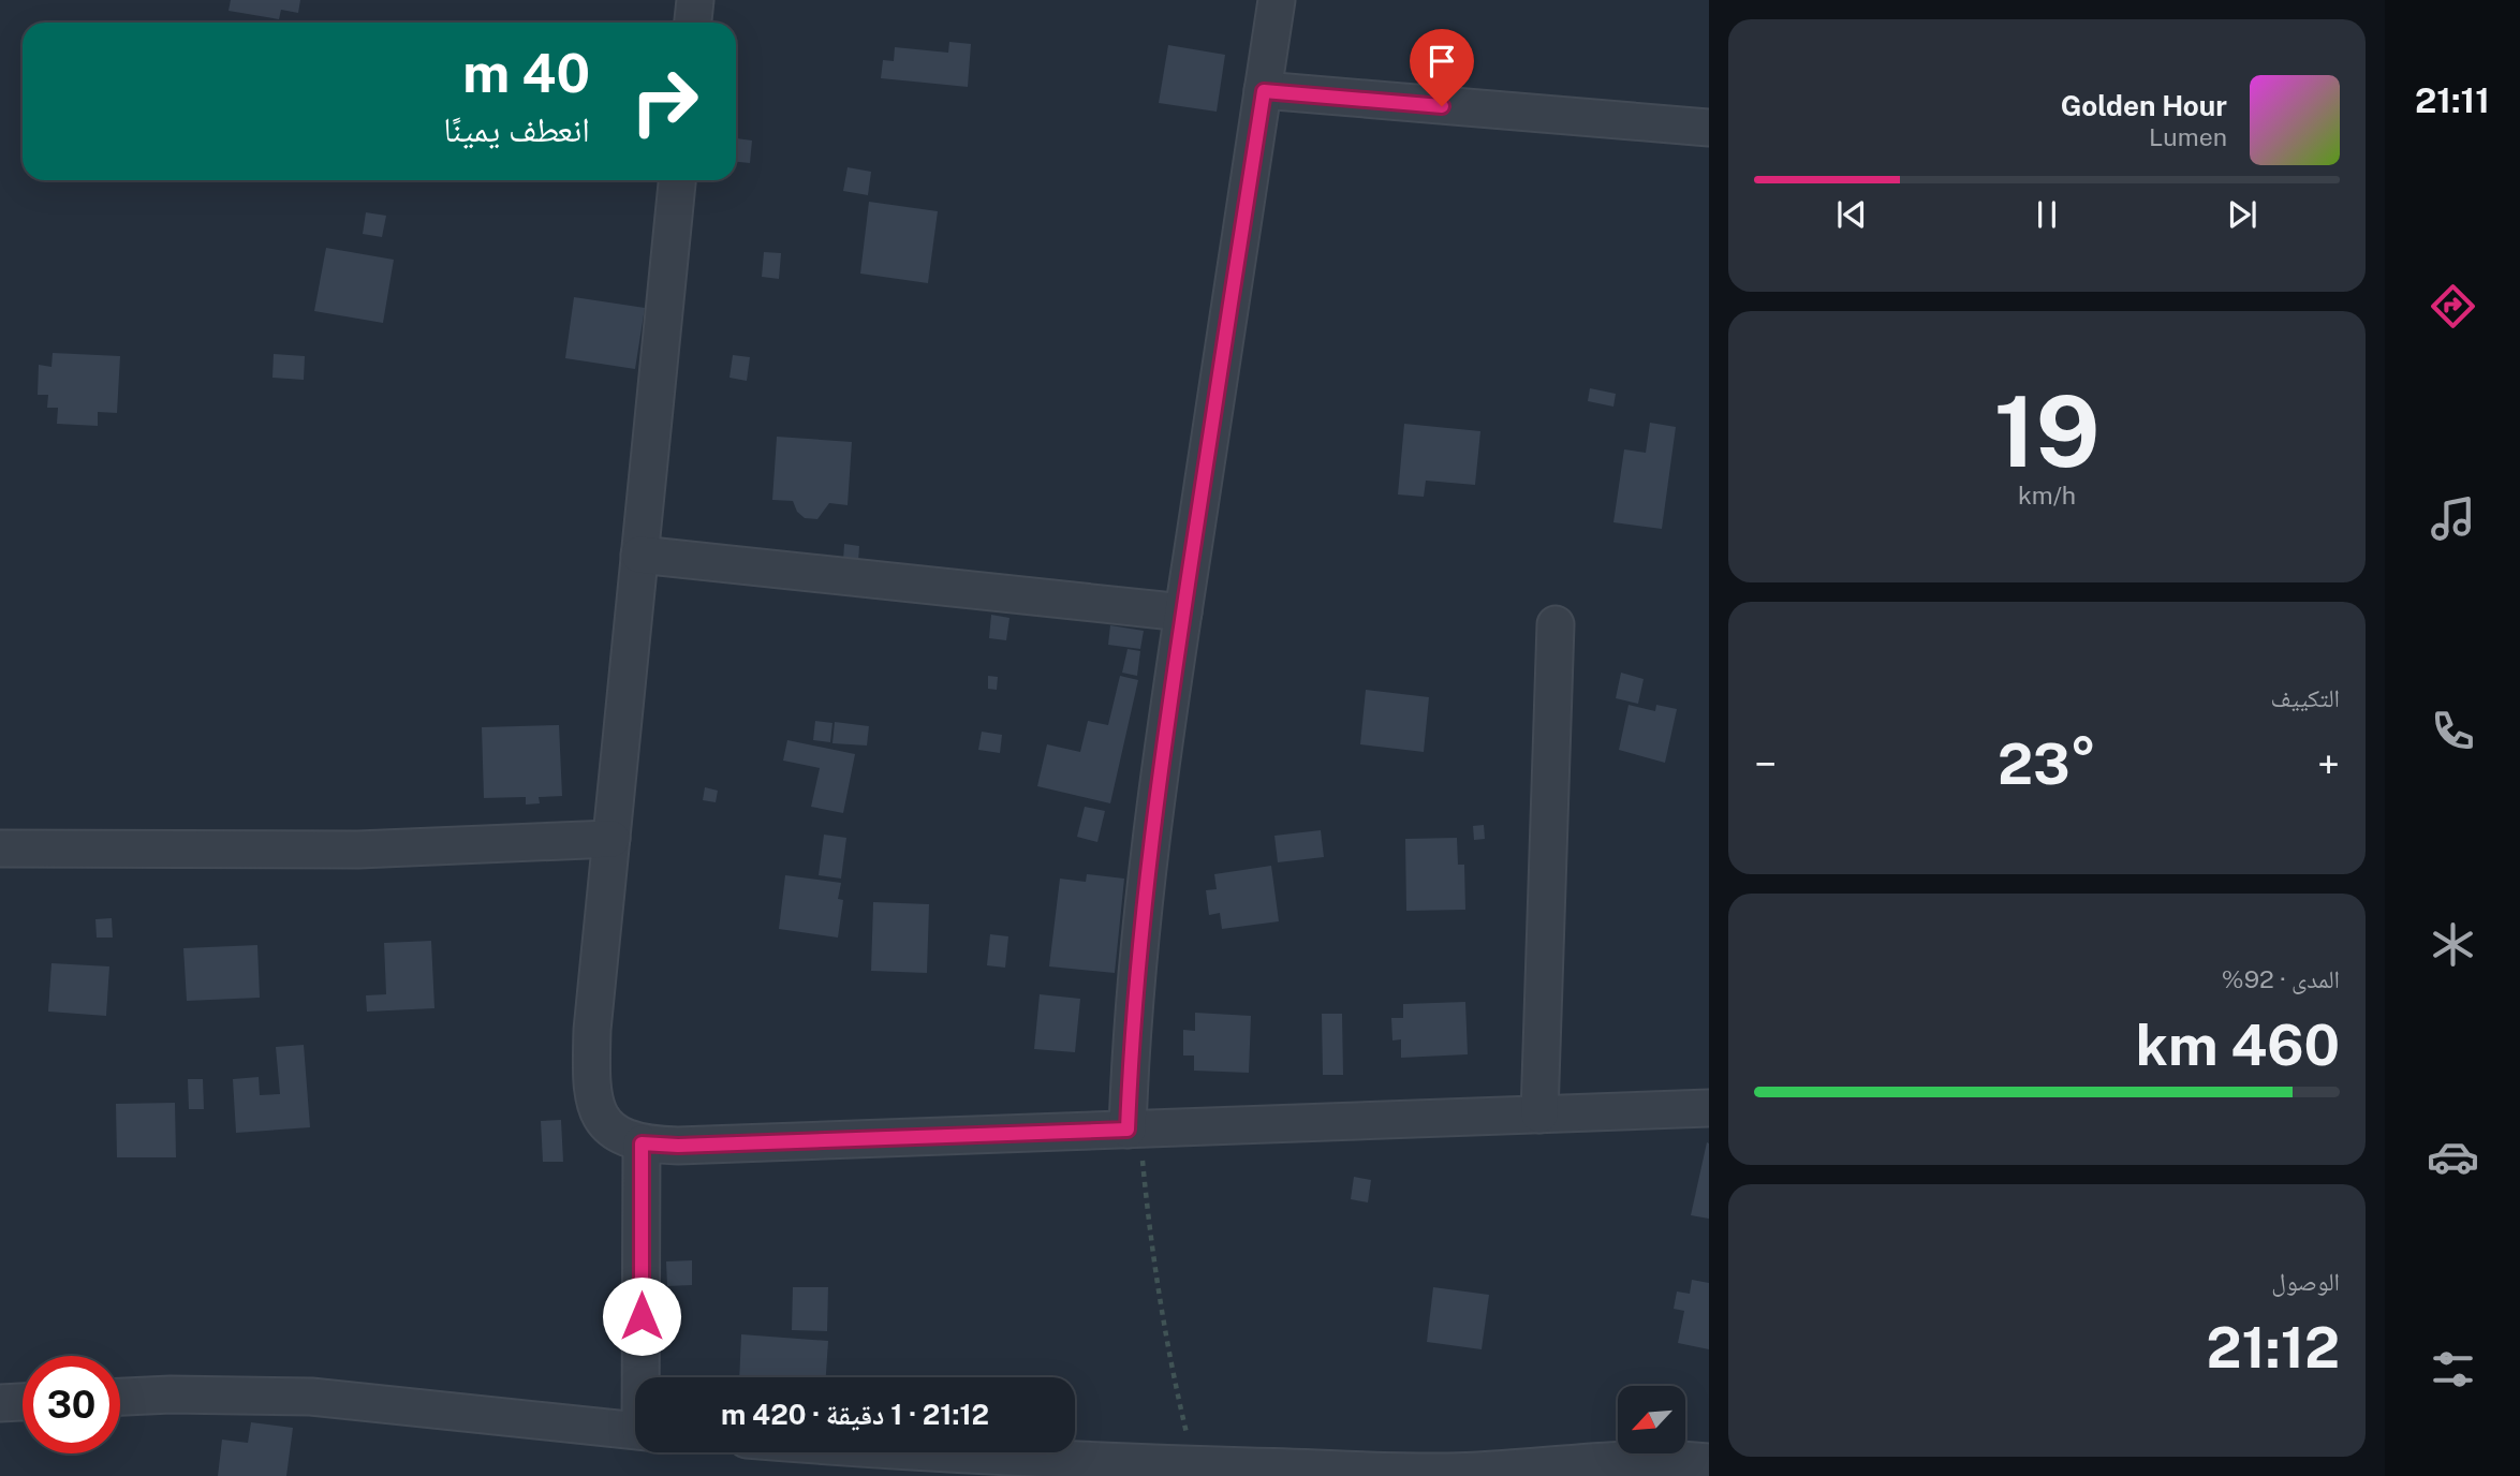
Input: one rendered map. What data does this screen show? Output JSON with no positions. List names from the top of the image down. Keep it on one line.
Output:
{"north":"bottom left","page":{"tabs":"21:11","turn":["40 m","انعطف يمينًا"],"song":["Golden Hour","Lumen"],"tile":[["19","km/h"],"التكييف",["المدى · 92%","460 km"],["الوصول","21:12"]],"heat":["−","23°","+"],"limit":"30","trip":"21:12 · 1 دقيقة · 420 m"}}
